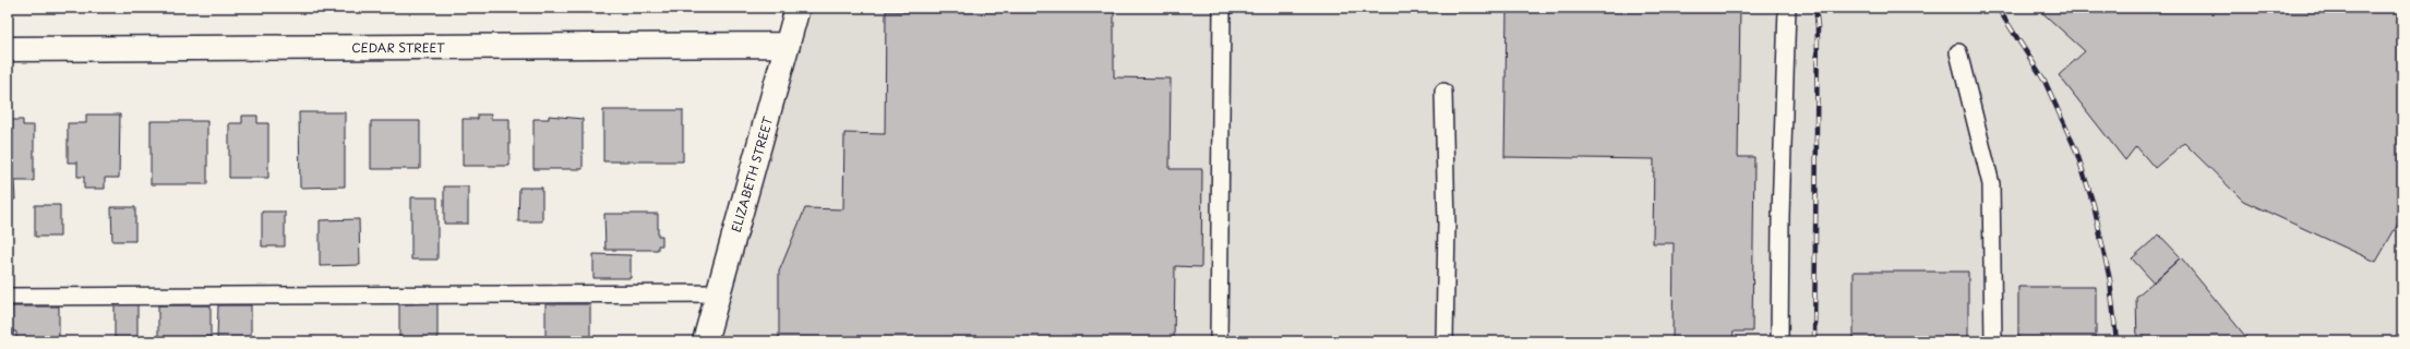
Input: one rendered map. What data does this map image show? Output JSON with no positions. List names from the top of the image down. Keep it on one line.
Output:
{"streets":{"street":["CEDAR STREET","ELIZABETH STREET"]},"crossings":[["CEDAR STREET","ELIZABETH STREET"]]}
